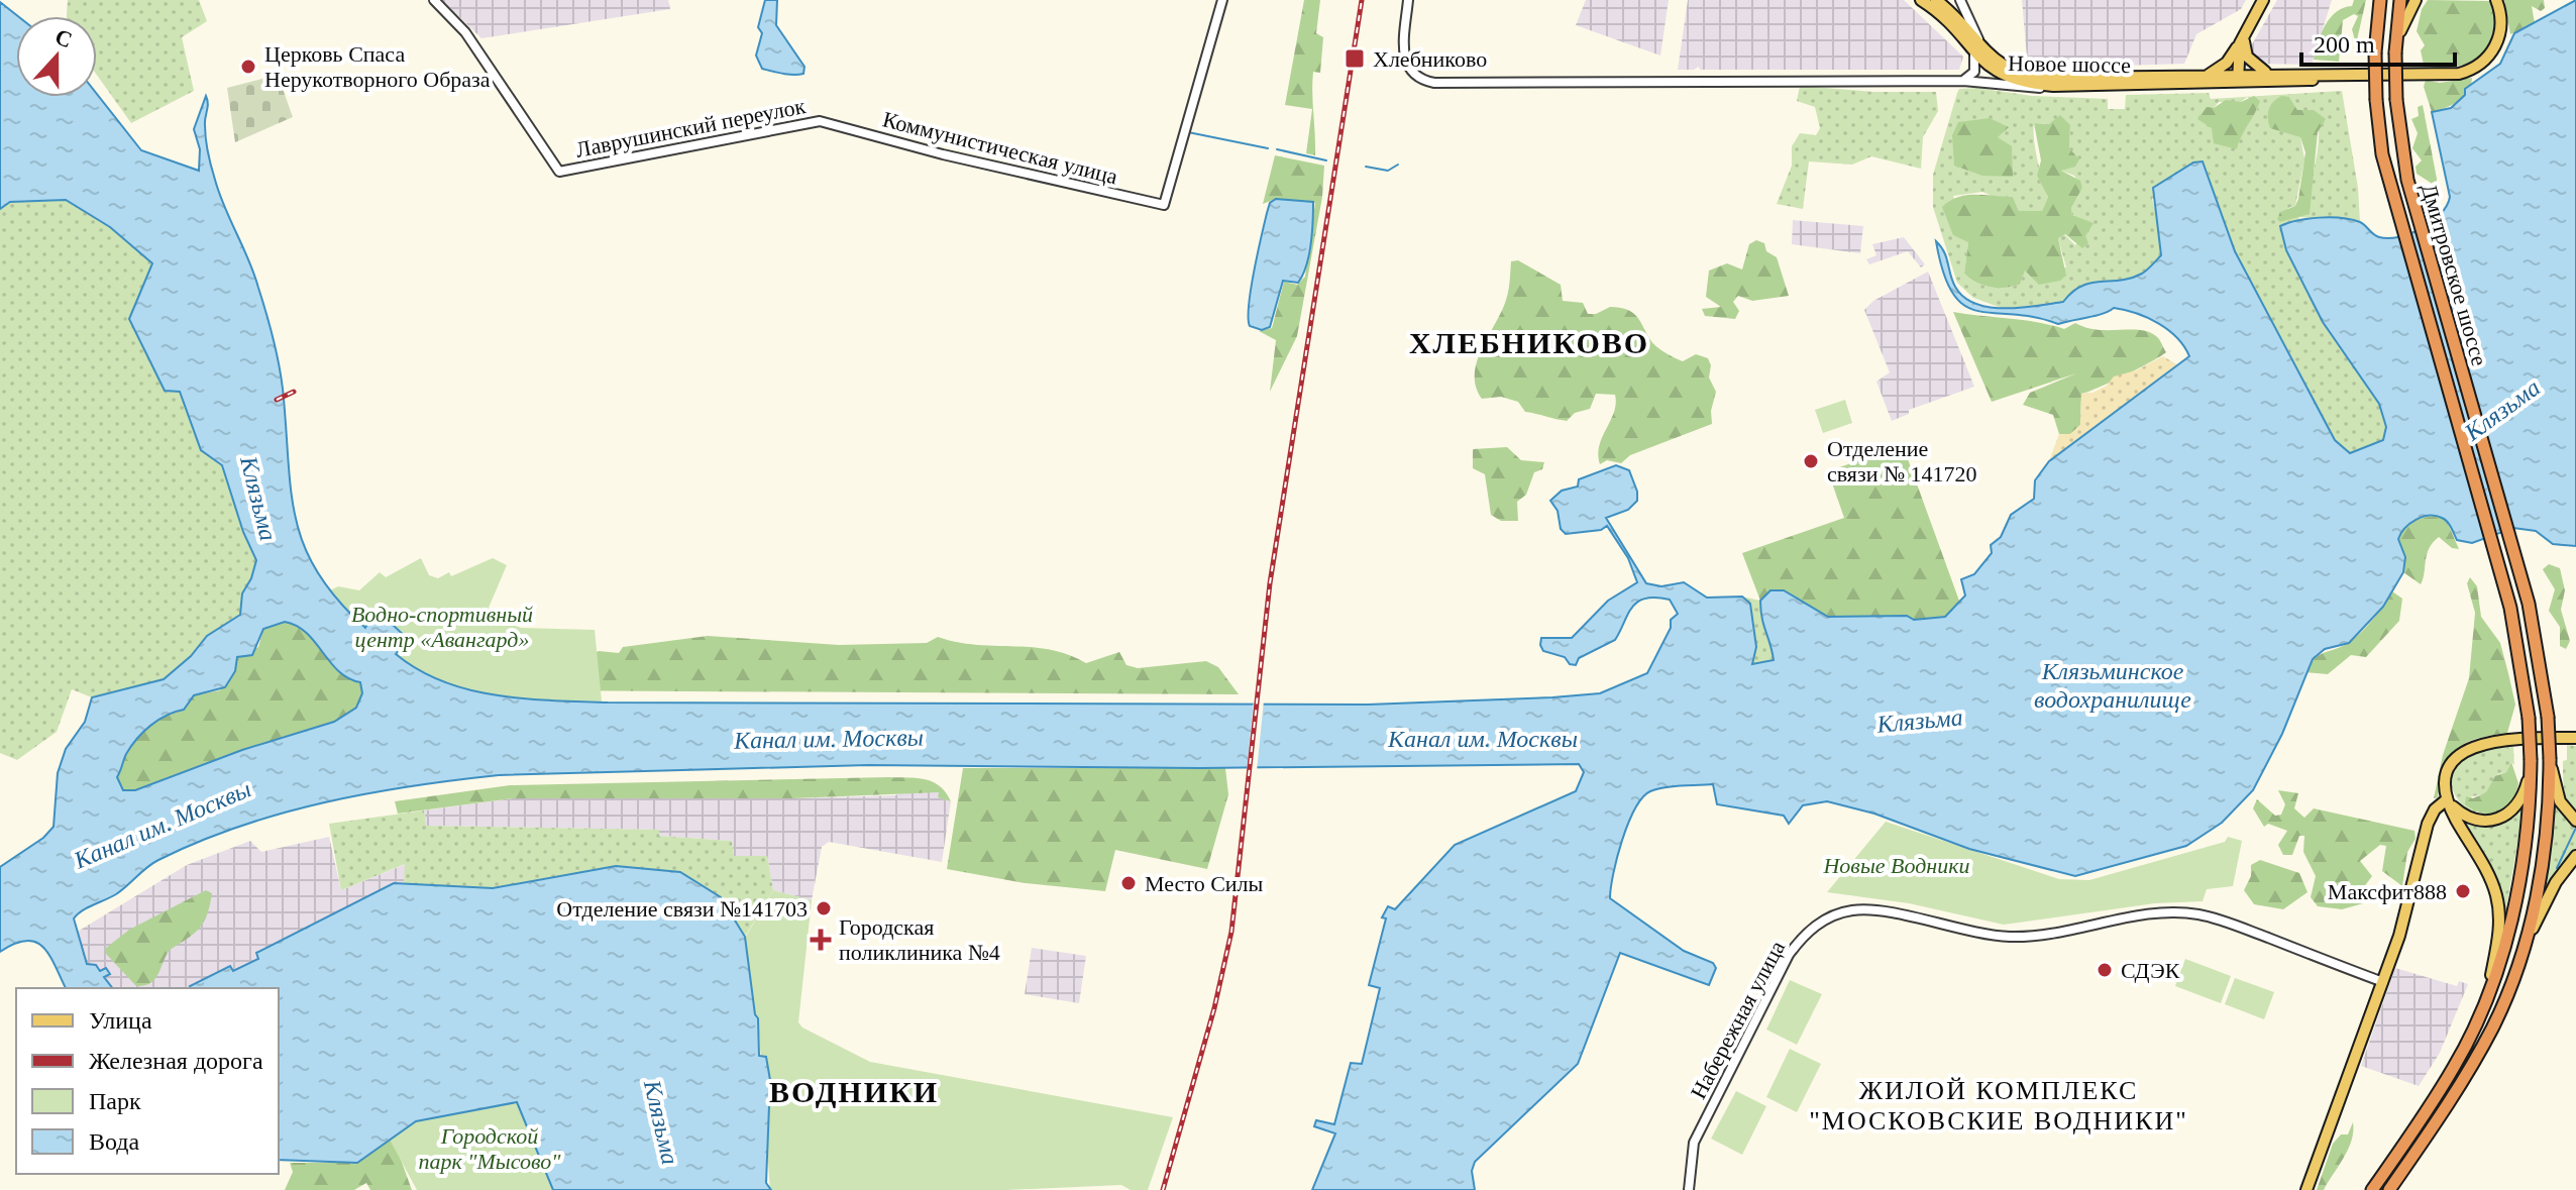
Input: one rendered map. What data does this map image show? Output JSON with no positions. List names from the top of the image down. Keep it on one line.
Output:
{"streets":{"highway":["Дмитровское шоссе"],"main road":["Новое шоссе"],"street":["Лаврушинский переулок","Коммунистическая улица","Набережная улица"]},"crossings":[["Лаврушинский переулок","Коммунистическая улица"]],"districts":["ХЛЕБНИКОВО","ЖИЛОЙ КОМПЛЕКС \"МОСКОВСКИЕ ВОДНИКИ\"","ВОДНИКИ"],"water":["Клязьма","Клязьминское водохранилище","Канал им. Москвы"],"parks":["Водно-спортивный центр «Авангард»","Новые Водники","Городской парк \"Мысово\""],"places":{"transit":["Хлебниково"],"other":["Церковь Спаса Нерукотворного Образа","Отделение связи № 141720","Место Силы","Максфит888","Отделение связи №141703","СДЭК"],"health":["Городская поликлиника №4"]},"legend":["Улица","Железная дорога","Парк","Вода"],"scale_bar":"200 m","north":"top"}
